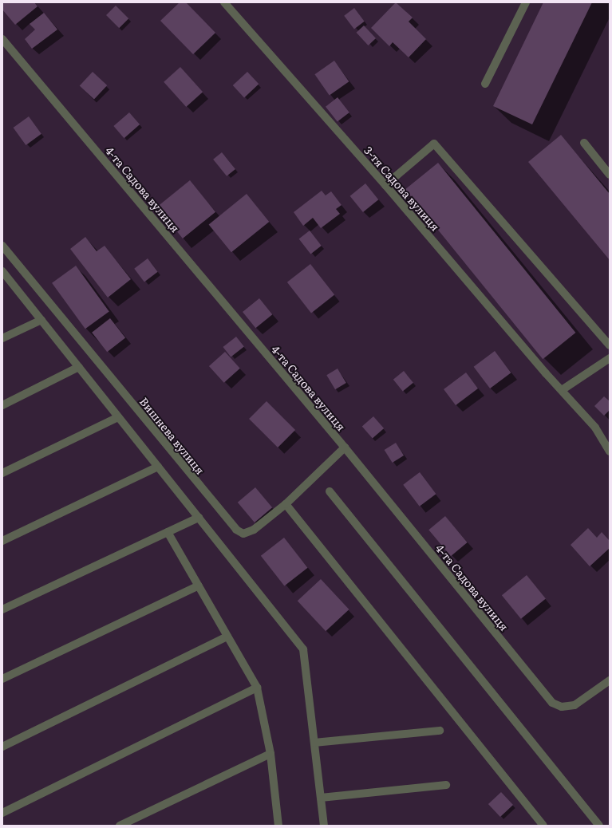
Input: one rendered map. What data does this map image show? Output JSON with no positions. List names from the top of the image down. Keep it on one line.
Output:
{"streets":{"street":["3-тя Садова вулиця","4-та Садова вулиця","Вишнева вулиця"]},"crossings":[["4-та Садова вулиця","Вишнева вулиця"]]}
